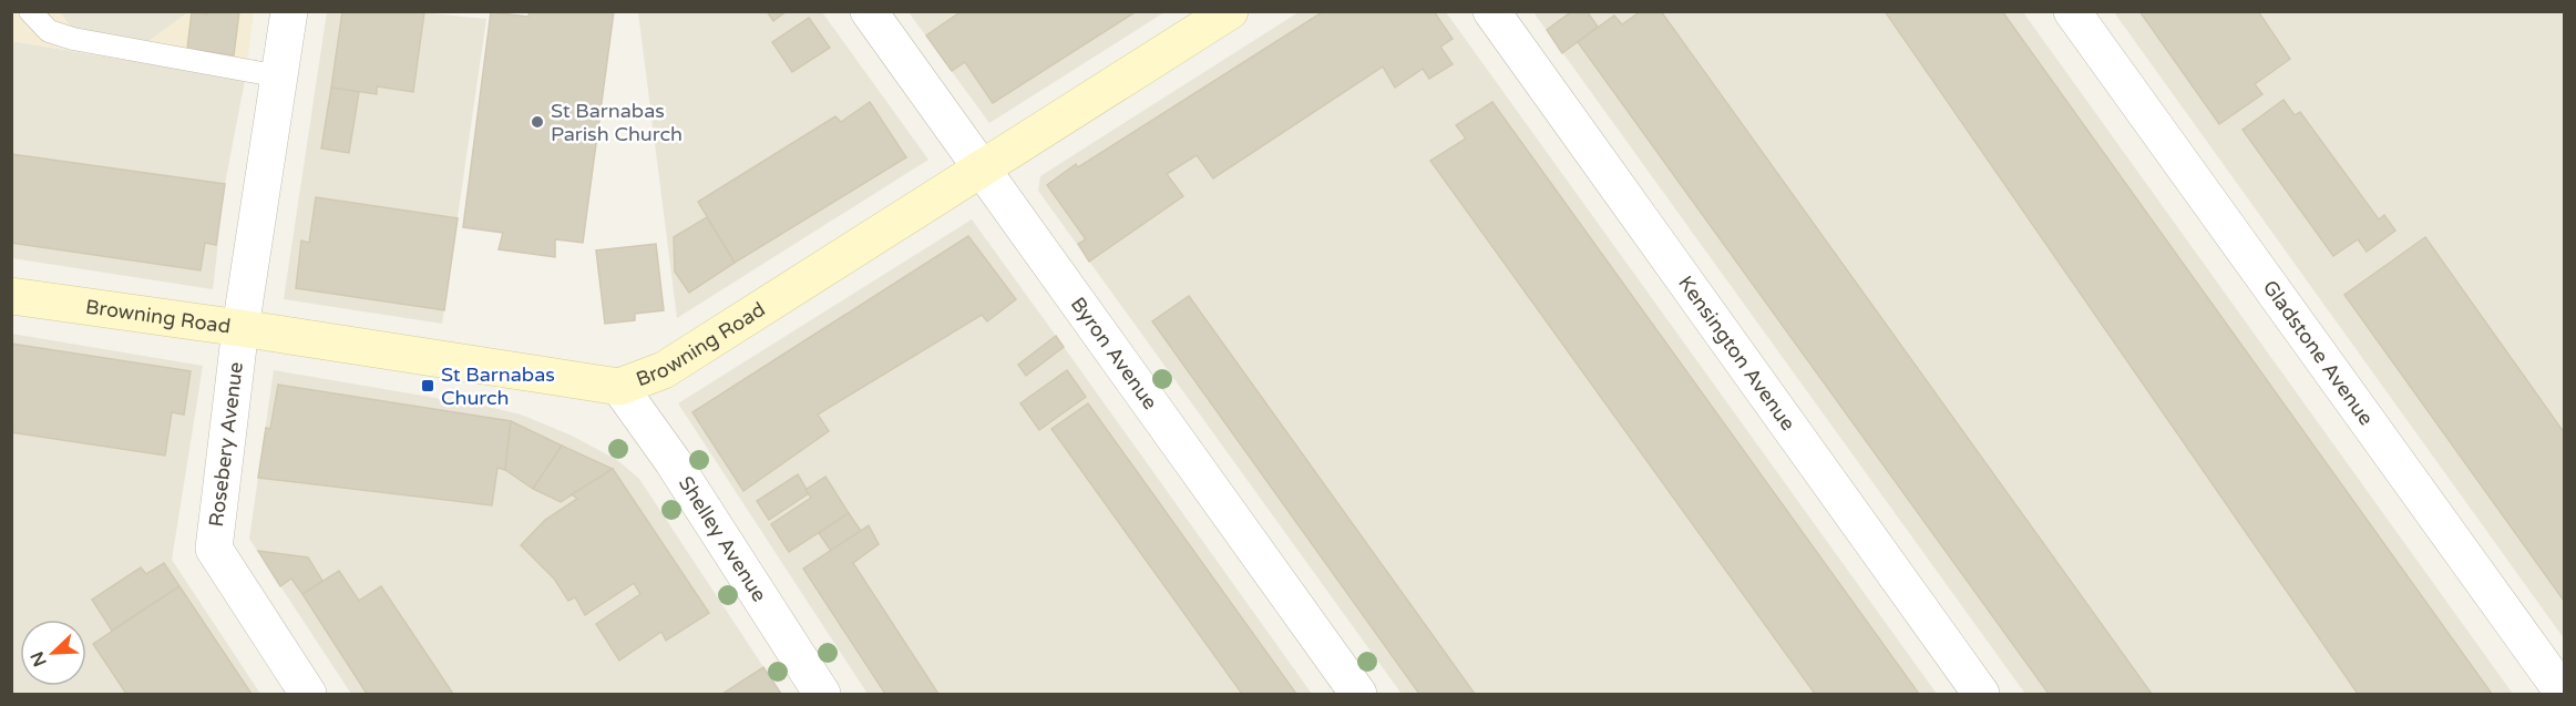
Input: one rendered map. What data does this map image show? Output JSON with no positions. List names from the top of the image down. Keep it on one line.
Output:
{"streets":{"main road":["Browning Road"],"street":["Byron Avenue","Gladstone Avenue","Kensington Avenue","Rosebery Avenue","Shelley Avenue"]},"crossings":[["Browning Road","Byron Avenue"],["Browning Road","Rosebery Avenue"],["Browning Road","Shelley Avenue"]],"places":{"other":["St Barnabas Parish Church"],"transit":["St Barnabas Church"]},"north":"bottom left"}
